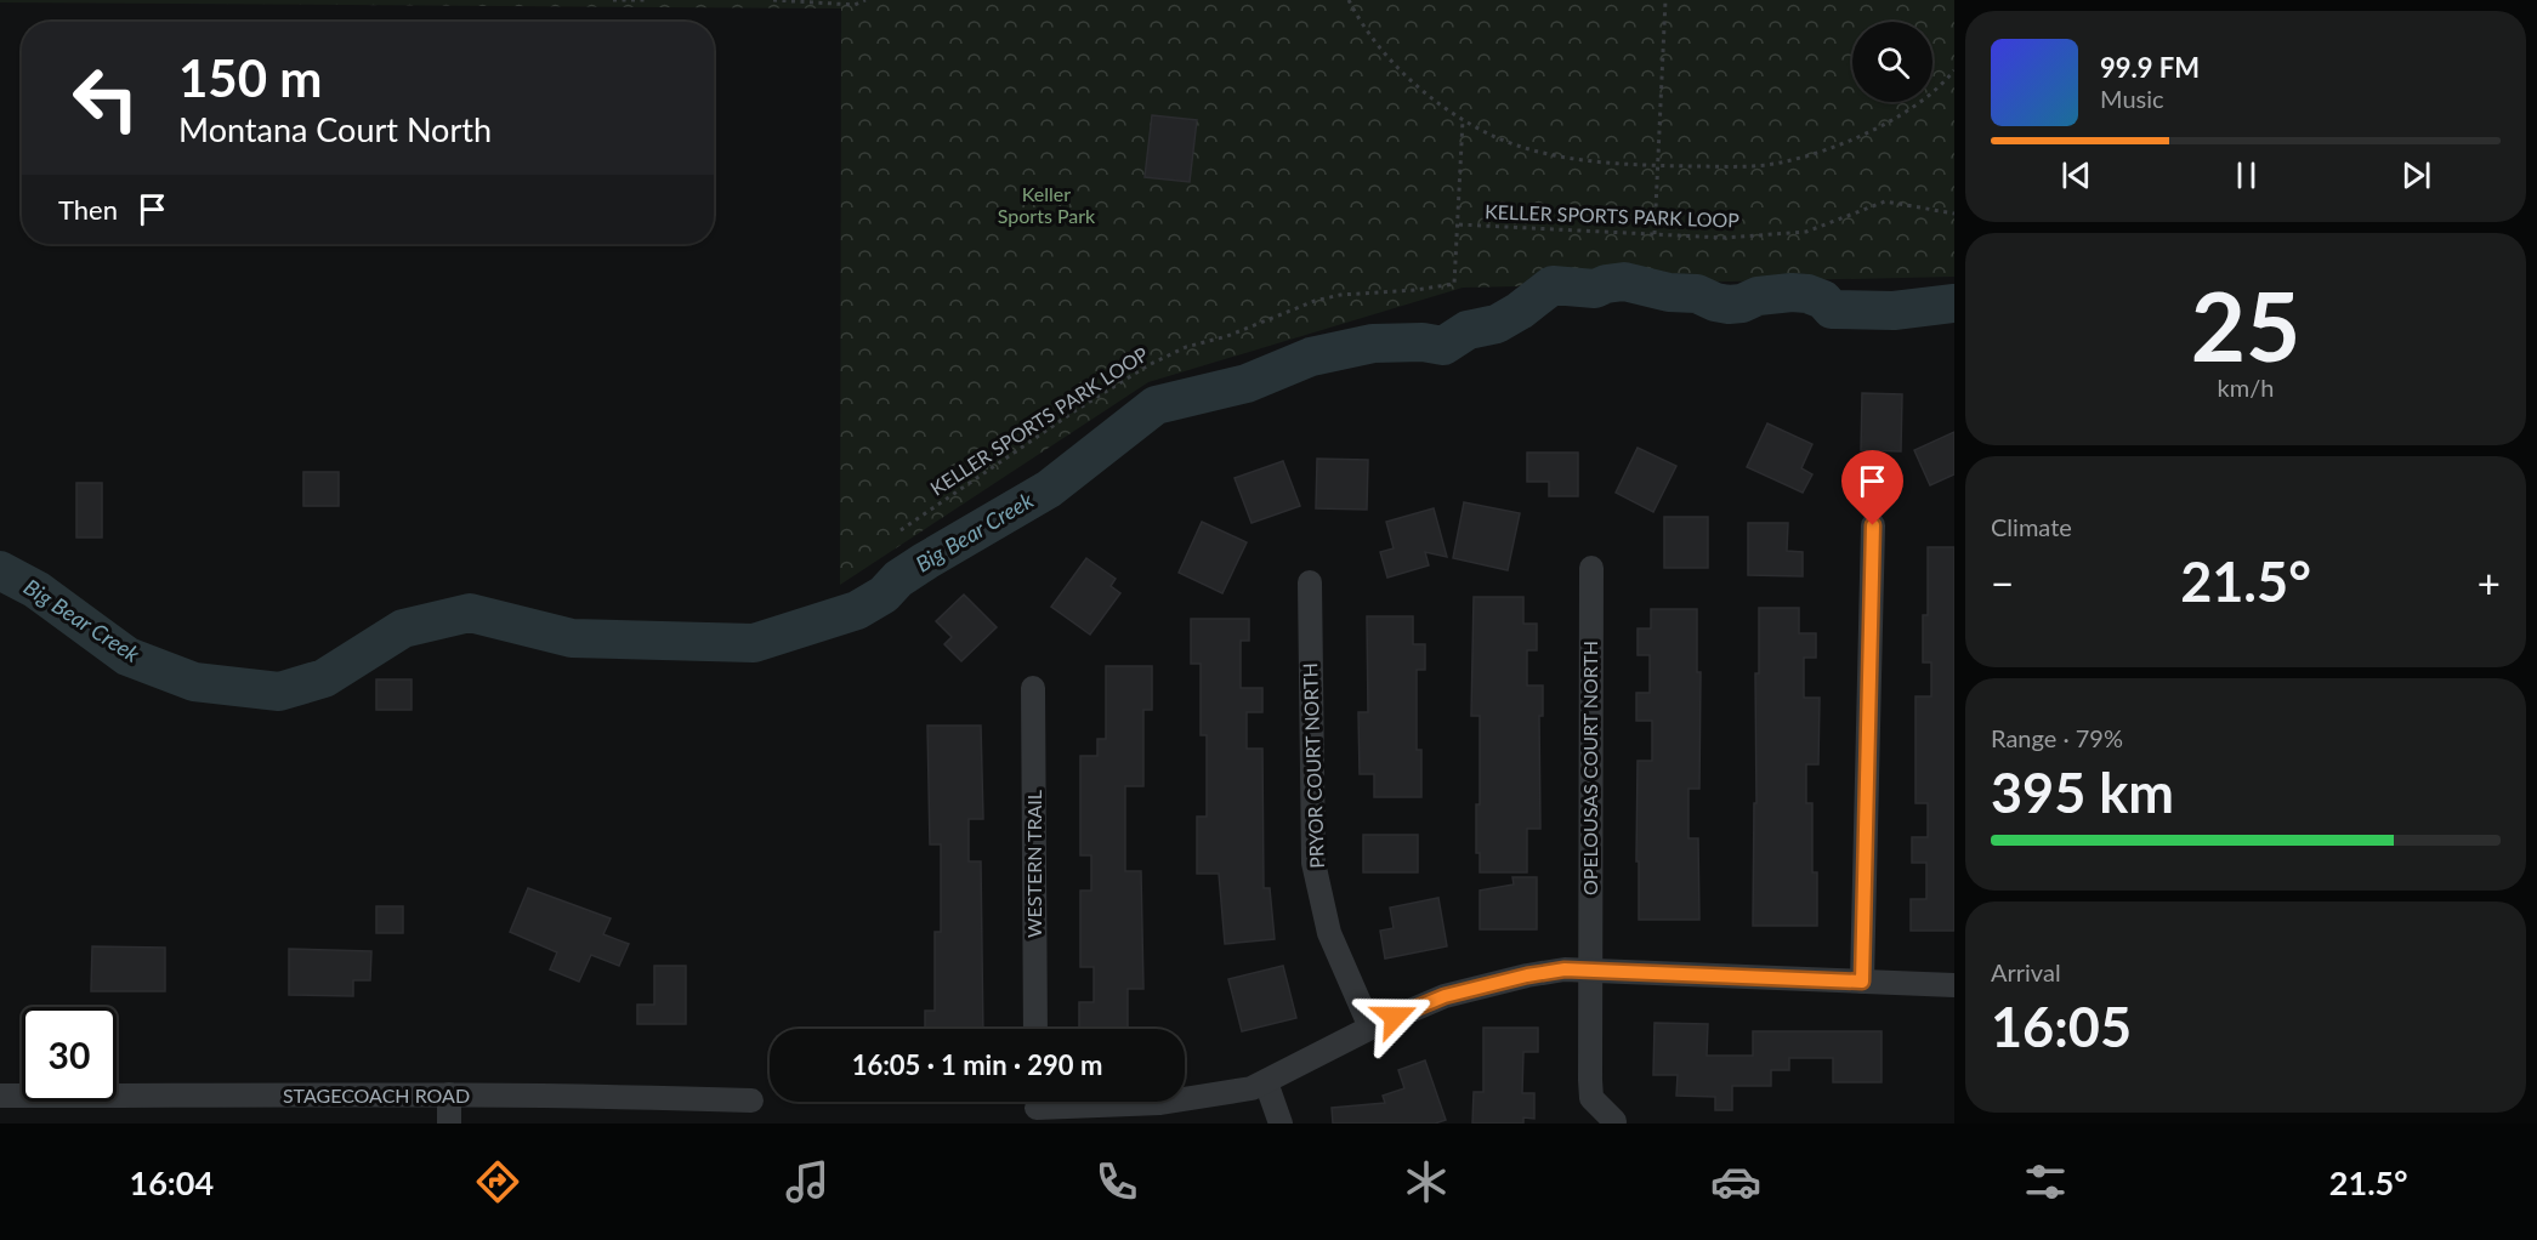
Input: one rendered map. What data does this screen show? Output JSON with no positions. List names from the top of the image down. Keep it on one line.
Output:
{"streets":{"street":["PRYOR COURT NORTH","OPELOUSAS COURT NORTH","WESTERN TRAIL","STAGECOACH ROAD"],"path":["KELLER SPORTS PARK LOOP"]},"water":["Big Bear Creek"],"parks":["Keller Sports Park"],"page":{"turn":["150 m","Montana Court North"],"song":["99.9 FM","Music"],"then":"Then","tile":[["25","km/h"],"Climate",["Range · 79%","395 km"],["Arrival","16:05"]],"heat":["−","21.5°","+"],"limit":"30","trip":"16:05 · 1 min · 290 m","tabs":["16:04","21.5°"]}}
